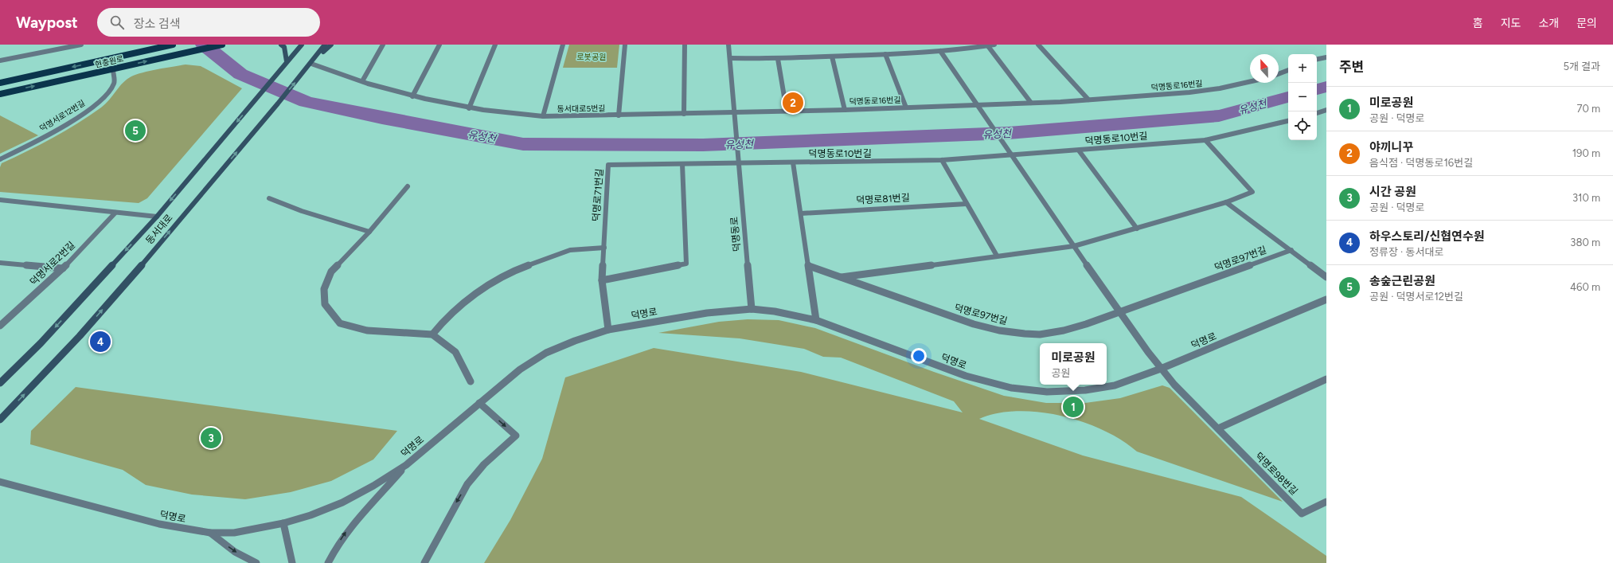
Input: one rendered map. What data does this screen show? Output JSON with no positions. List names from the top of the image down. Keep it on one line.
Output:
{"streets":{"main road":["현충원로"],"street":["덕명동로16번길","동서대로5번길","덕명서로12번길","덕명동로10번길","덕명로71번길","덕명로81번길","동서대로","덕명동로","덕명로97번길","덕명서로2번길","덕명로","덕명로98번길"]},"crossings":[["현충원로","덕명서로12번길"],["덕명동로16번길","동서대로5번길"],["덕명동로16번길","덕명동로"],["동서대로5번길","동서대로"],["동서대로5번길","덕명동로"],["덕명동로10번길","덕명로71번길"],["덕명동로10번길","덕명동로"],["덕명동로10번길","덕명로97번길"],["덕명로71번길","덕명동로"],["덕명로71번길","덕명로"],["덕명동로","덕명로"],["덕명로","덕명로98번길"]],"water":["유성천"],"parks":["로봇공원"],"north":"top","page":{"header":"Waypost","search":"장소 검색","nav":["홈","지도","소개","문의"],"heading":["주변","5개 결과"],"map_buttons":["+","−"],"list":[{"mark":"1","name":"미로공원","note":"공원 · 덕명로","value":"70 m"},{"mark":"2","name":"야끼니꾸","note":"음식점 · 덕명동로16번길","value":"190 m"},{"mark":"3","name":"시간 공원","note":"공원 · 덕명로","value":"310 m"},{"mark":"4","name":"하우스토리/신협연수원","note":"정류장 · 동서대로","value":"380 m"},{"mark":"5","name":"송숲근린공원","note":"공원 · 덕명서로12번길","value":"460 m"}],"pins":["2","5","4","1","3"],"popup":["미로공원","공원"]}}
